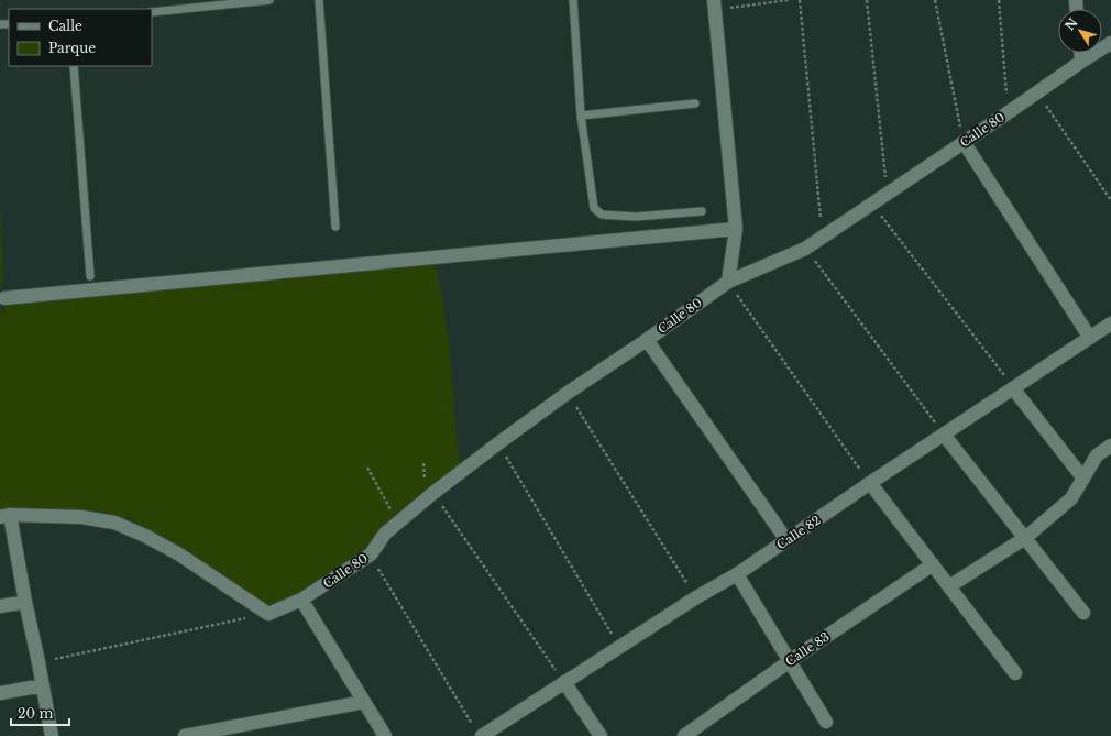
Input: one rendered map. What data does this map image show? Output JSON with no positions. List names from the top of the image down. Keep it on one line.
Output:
{"streets":{"street":["Calle 80","Calle 82","Calle 83"]},"legend":["Calle","Parque"],"scale_bar":"20 m","north":"top left"}
